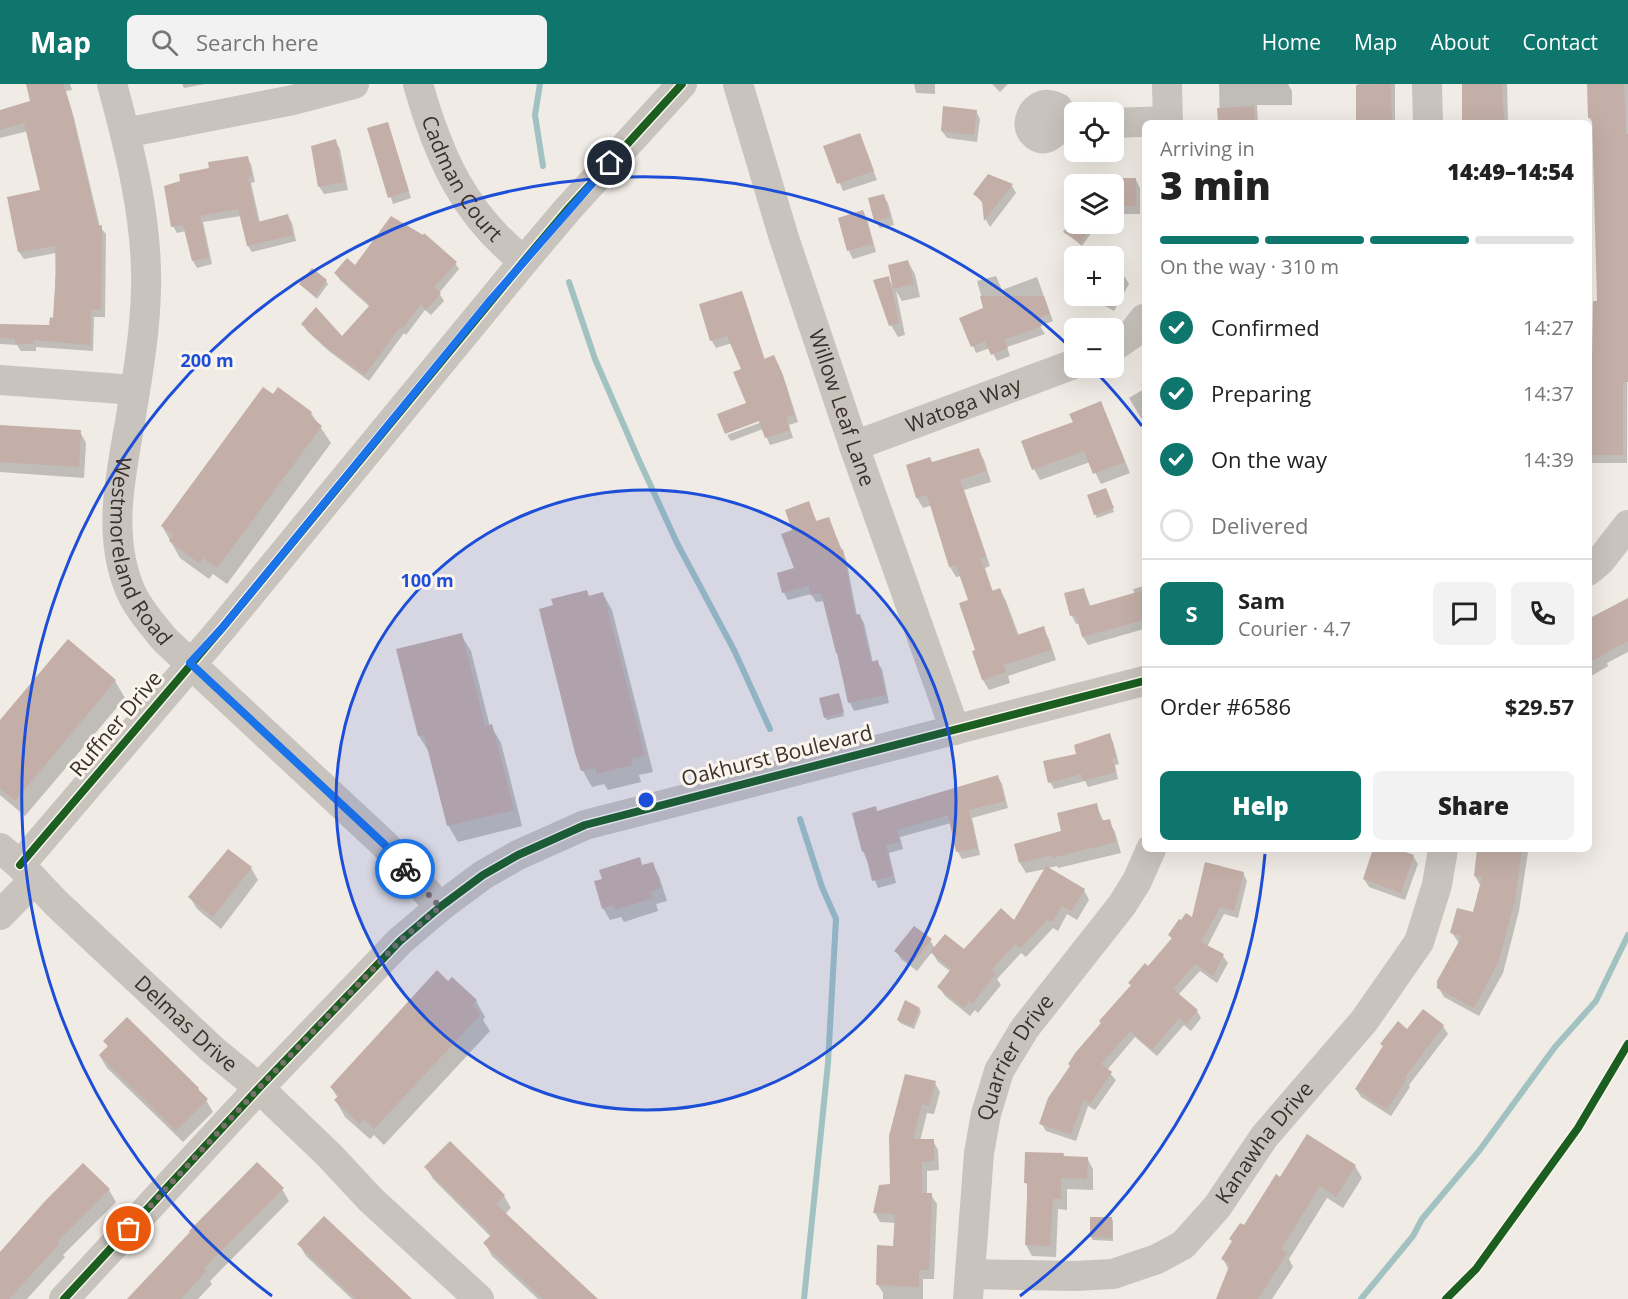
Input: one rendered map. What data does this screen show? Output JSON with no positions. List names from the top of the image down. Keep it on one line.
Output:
{"streets":{"street":["Cadman Court","Watoga Way","Willow Leaf Lane","Westmoreland Road","Ruffner Drive","Oakhurst Boulevard","Delmas Drive","Quarrier Drive","Kanawha Drive"]},"crossings":[["Cadman Court","Ruffner Drive"],["Watoga Way","Willow Leaf Lane"],["Willow Leaf Lane","Oakhurst Boulevard"],["Westmoreland Road","Ruffner Drive"],["Westmoreland Road","Oakhurst Boulevard"],["Ruffner Drive","Delmas Drive"],["Oakhurst Boulevard","Delmas Drive"],["Quarrier Drive","Kanawha Drive"]],"page":{"header":"Map","search":"Search here","nav":["Home","Map","About","Contact"],"map_buttons":["+","−"],"heading":["3 min","Arriving in","14:49–14:54"],"panel":["Sam","Courier · 4.7","Order #6586","$29.57"],"bar":"On the way · 310 m","list":[["Confirmed","14:27"],["Preparing","14:37"],["On the way","14:39"],"Delivered"],"round":"S","buttons":["Help","Share"]},"rings":["200 m","100 m"]}
